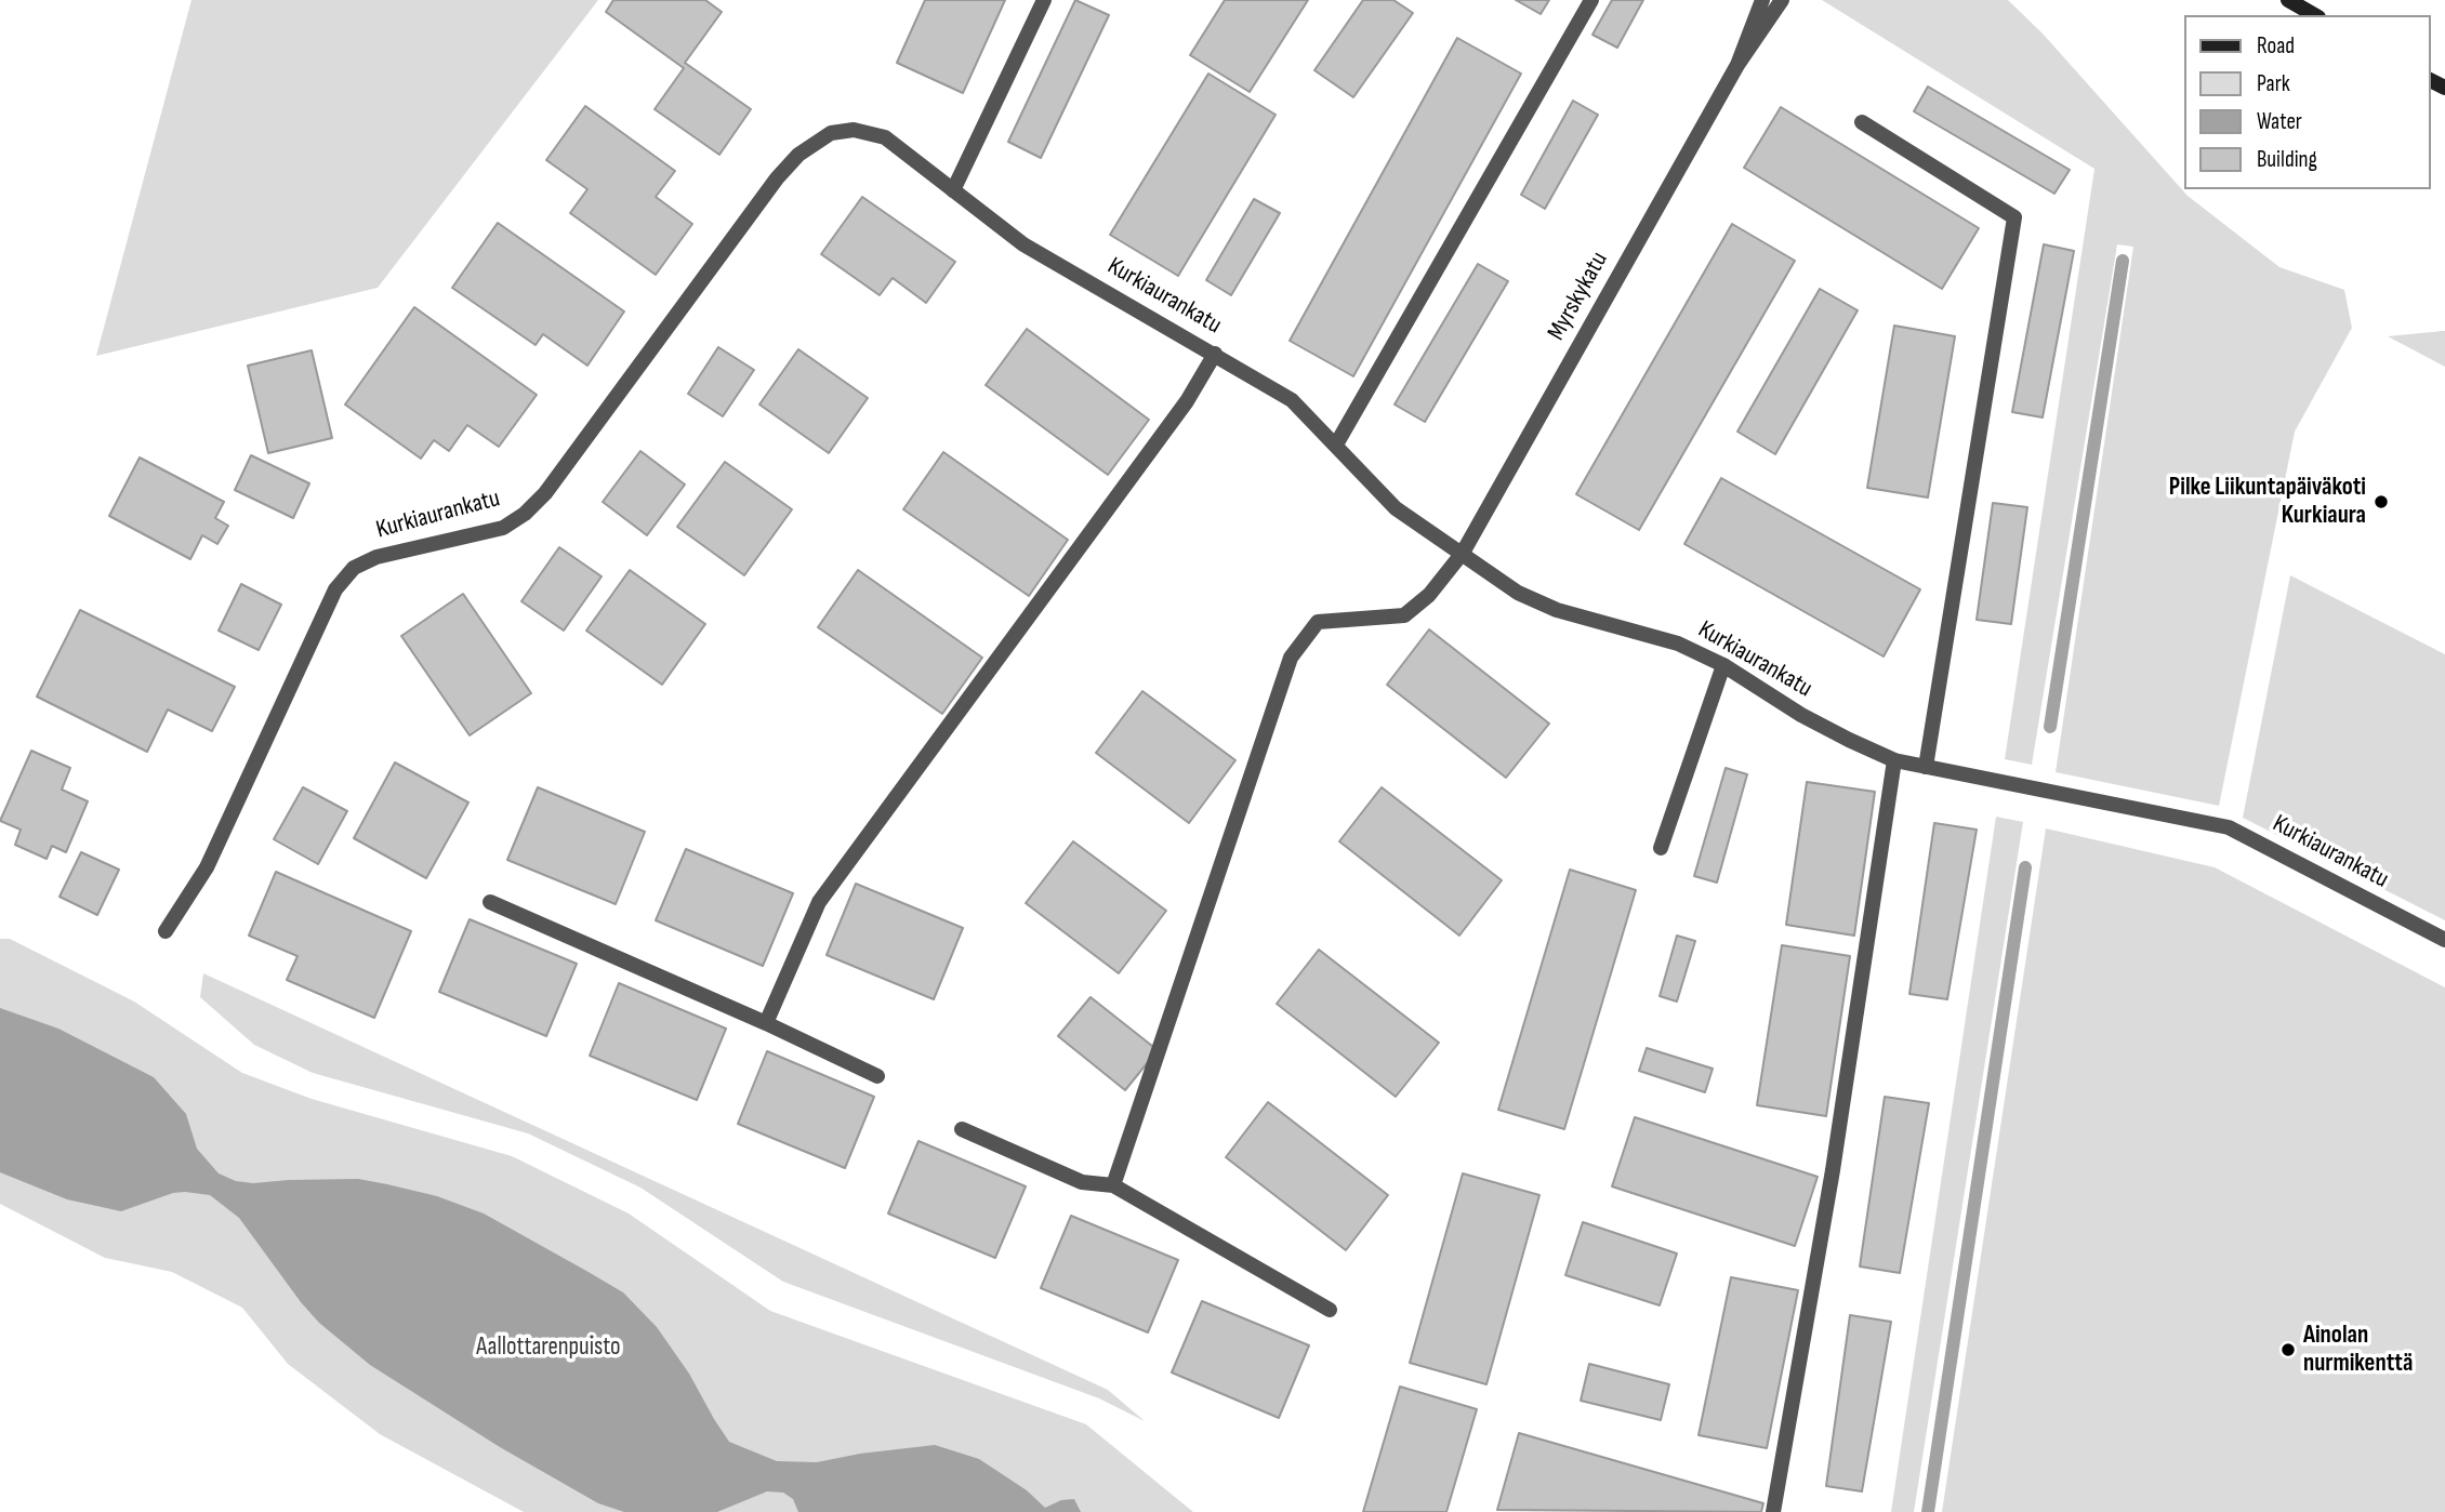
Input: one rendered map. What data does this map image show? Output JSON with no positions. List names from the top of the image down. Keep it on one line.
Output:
{"streets":{"street":["Kurkiaurankatu","Myrskykatu"]},"crossings":[["Kurkiaurankatu","Myrskykatu"]],"parks":["Aallottarenpuisto"],"places":["Pilke Liikuntapäiväkoti Kurkiaura","Ainolan nurmikenttä"],"legend":["Road","Park","Water","Building"]}
